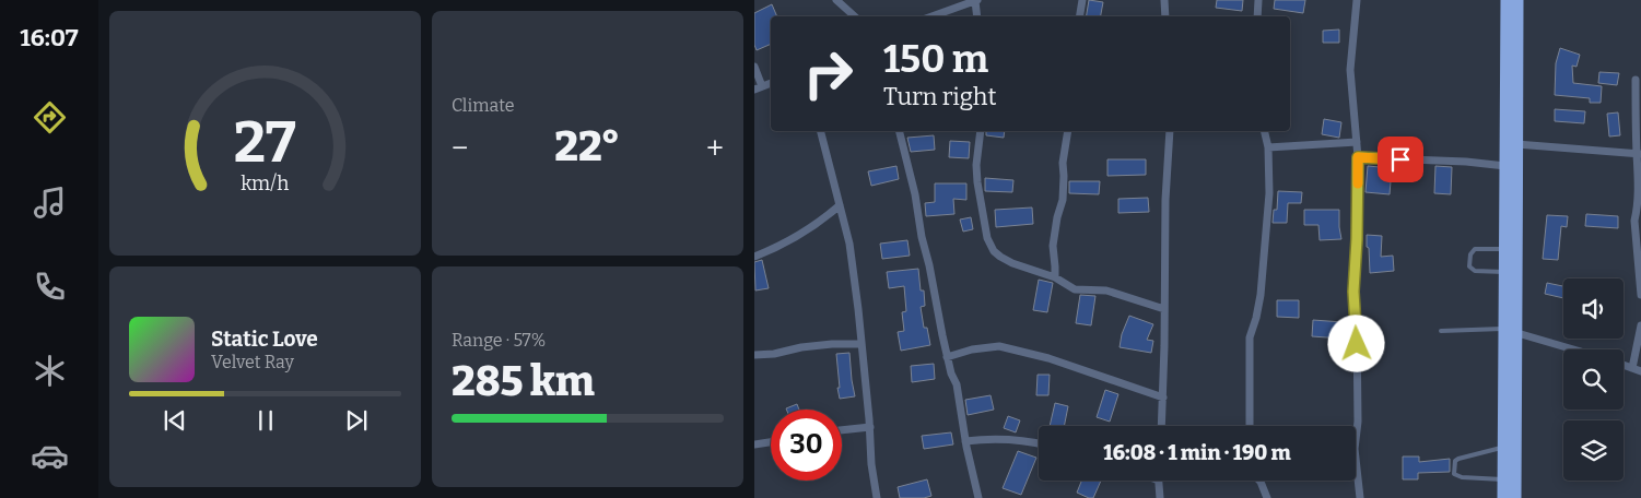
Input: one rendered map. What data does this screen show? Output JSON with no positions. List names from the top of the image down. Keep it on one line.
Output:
{"page":{"tabs":"16:07","tile":["Climate",["Range · 57%","285 km"]],"turn":["150 m","Turn right"],"heat":["−","22°","+"],"song":["Static Love","Velvet Ray"],"limit":"30","trip":"16:08 · 1 min · 190 m","gauge":["27","km/h"]}}
